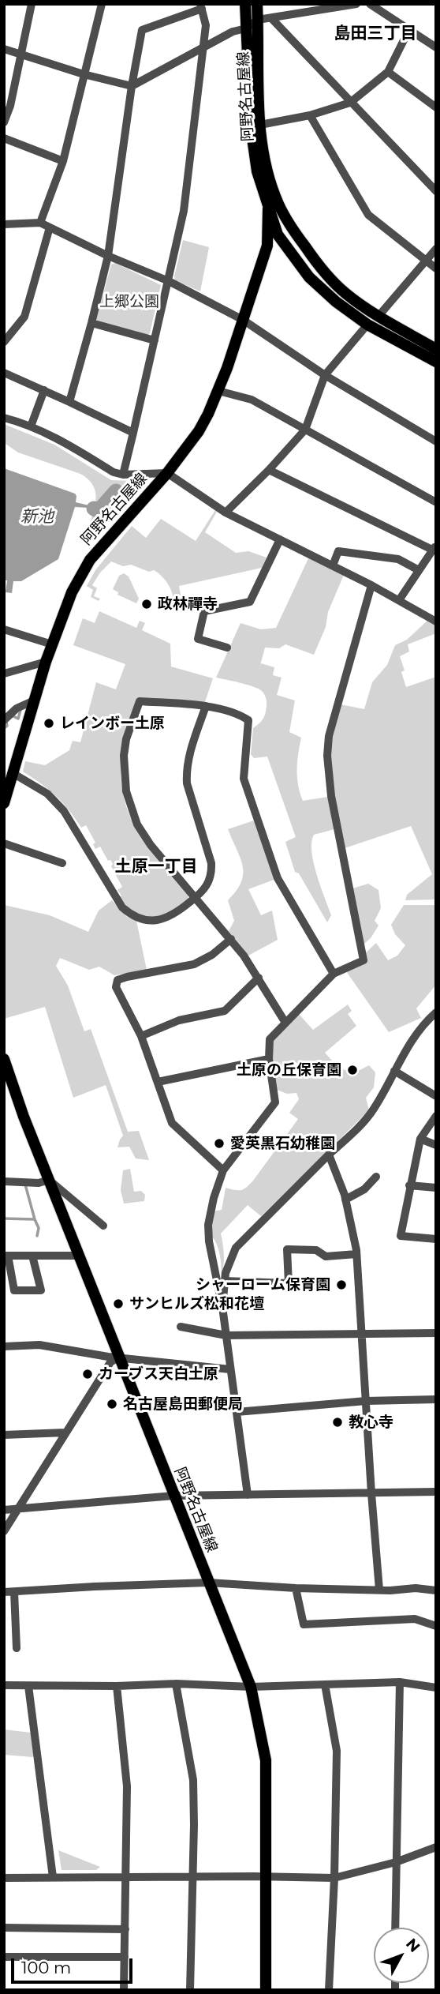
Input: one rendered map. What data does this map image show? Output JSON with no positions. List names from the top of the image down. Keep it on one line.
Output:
{"streets":{"main road":["阿野名古屋線"]},"districts":["島田三丁目","土原一丁目"],"water":["新池"],"parks":["上郷公園"],"places":["政林禪寺","レインボー土原","土原の丘保育園","愛英黒石幼稚園","シャーローム保育園","サンヒルズ松和花壇","カーブス天白土原","名古屋島田郵便局","教心寺"],"scale_bar":"100 m","north":"top right"}
